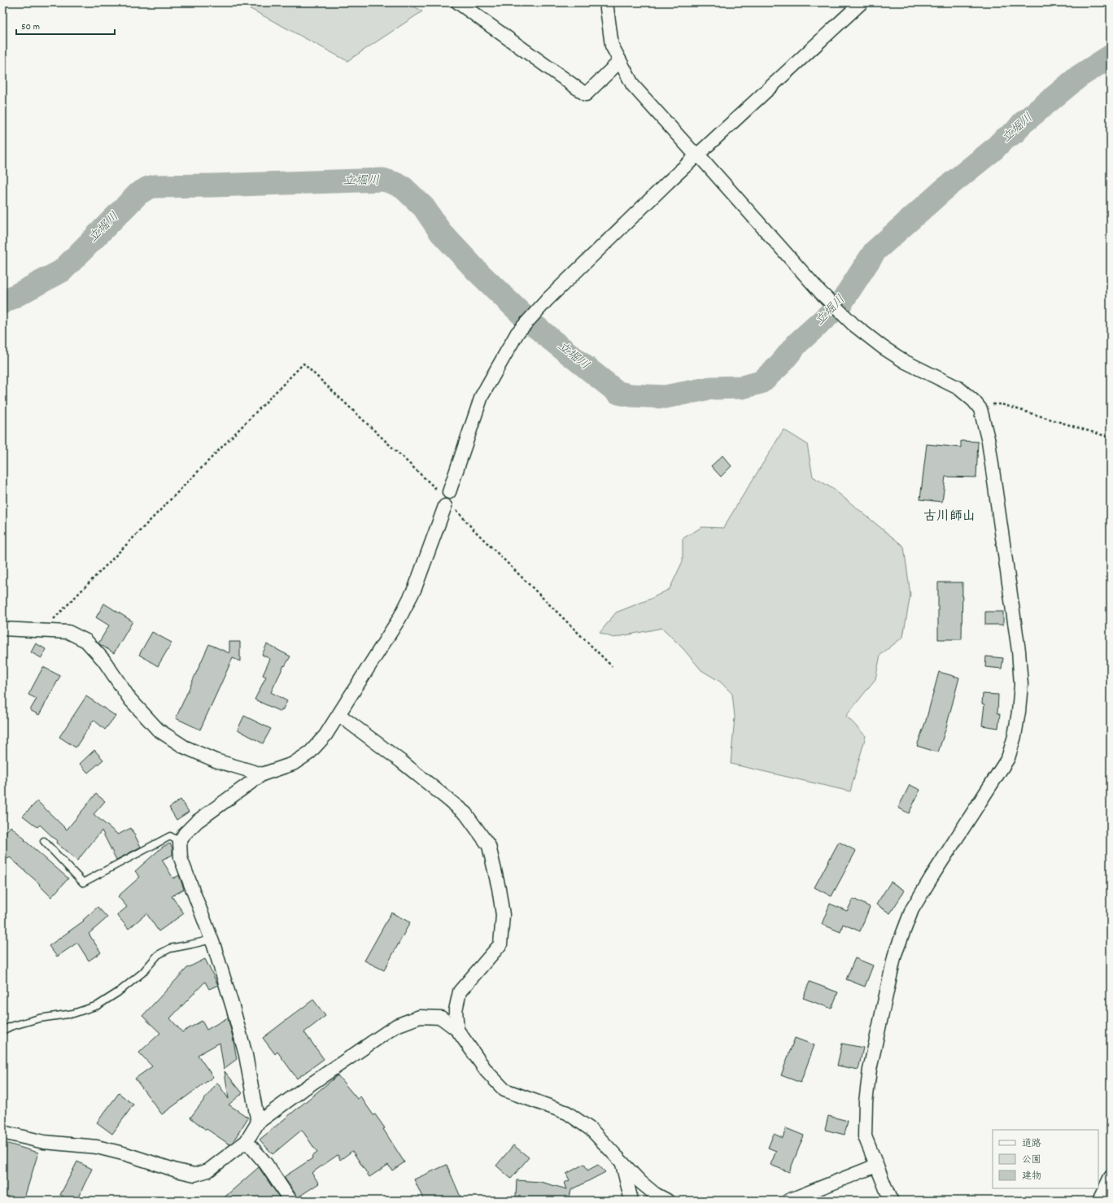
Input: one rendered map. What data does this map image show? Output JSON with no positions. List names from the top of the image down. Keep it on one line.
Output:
{"districts":["古川師山"],"water":["立堀川"],"legend":["道路","公園","建物"],"scale_bar":"50 m"}
